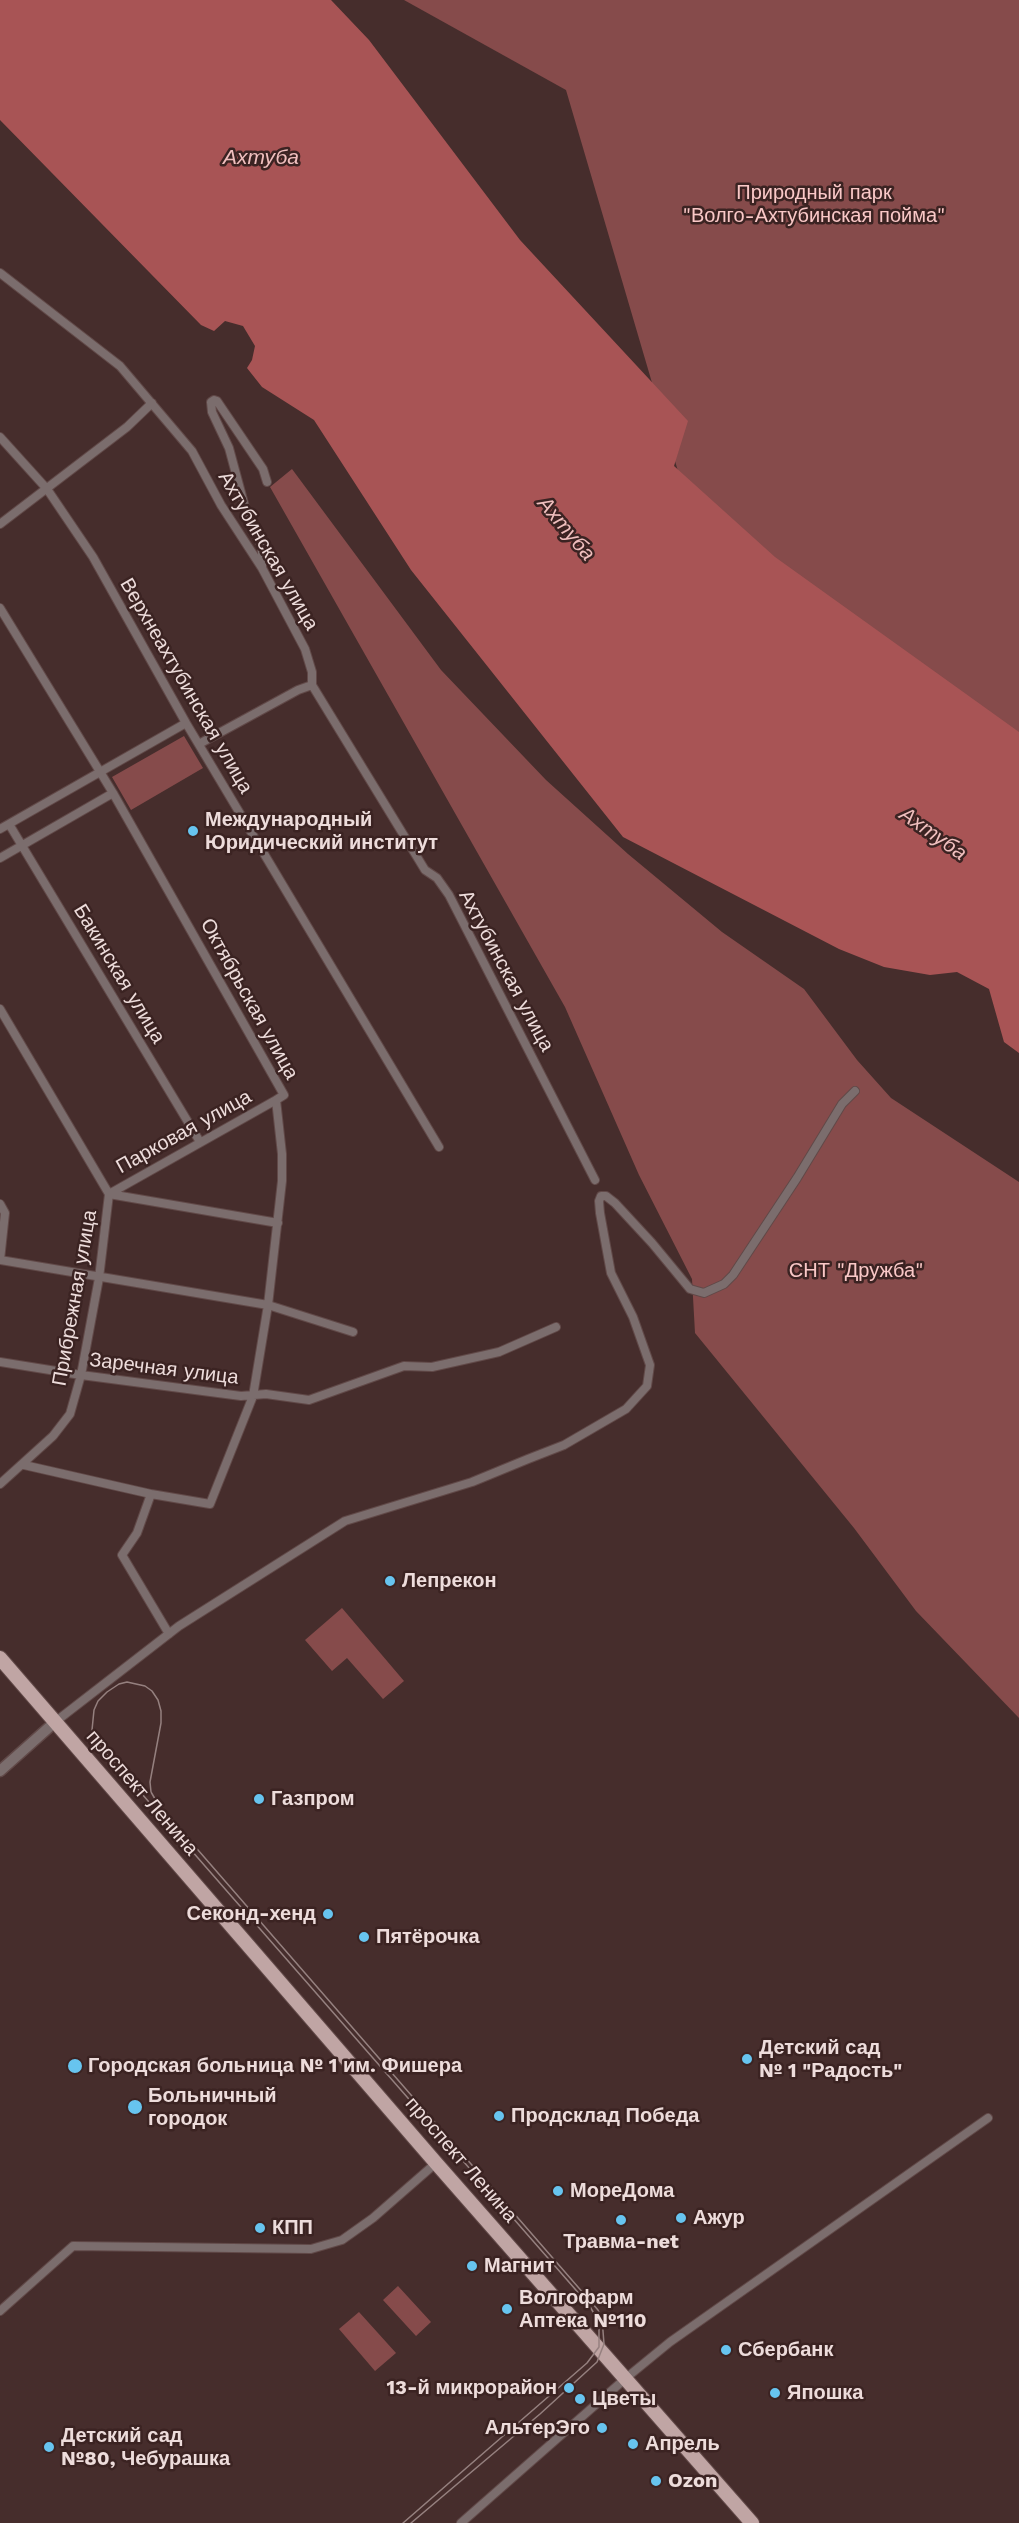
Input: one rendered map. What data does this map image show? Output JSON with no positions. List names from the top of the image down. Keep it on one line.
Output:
{"streets":{"main road":["проспект Ленина"],"street":["Ахтубинская улица","Верхнеахтубинская улица","Бакинская улица","Октябрьская улица","Парковая улица","Прибрежная улица","Заречная улица"]},"crossings":[["Бакинская улица","Парковая улица"],["Октябрьская улица","Парковая улица"],["Октябрьская улица","Прибрежная улица"],["Октябрьская улица","Заречная улица"],["Парковая улица","Прибрежная улица"],["Прибрежная улица","Заречная улица"]],"water":["Ахтуба"],"parks":["Природный парк \"Волго-Ахтубинская пойма\"","СНТ \"Дружба\""],"places":["Международный Юридический институт","Лепрекон","Газпром","Секонд-хенд","Пятёрочка","Детский сад № 1 \"Радость\"","Городская больница № 1 им. Фишера","Больничный городок","Продсклад Победа","МореДома","Ажур","Травма-net","КПП","Магнит","Волгофарм Аптека №110","Сбербанк","13-й микрорайон","Япошка","Цветы","АльтерЭго","Апрель","Детский сад №80, Чебурашка","Ozon"]}
